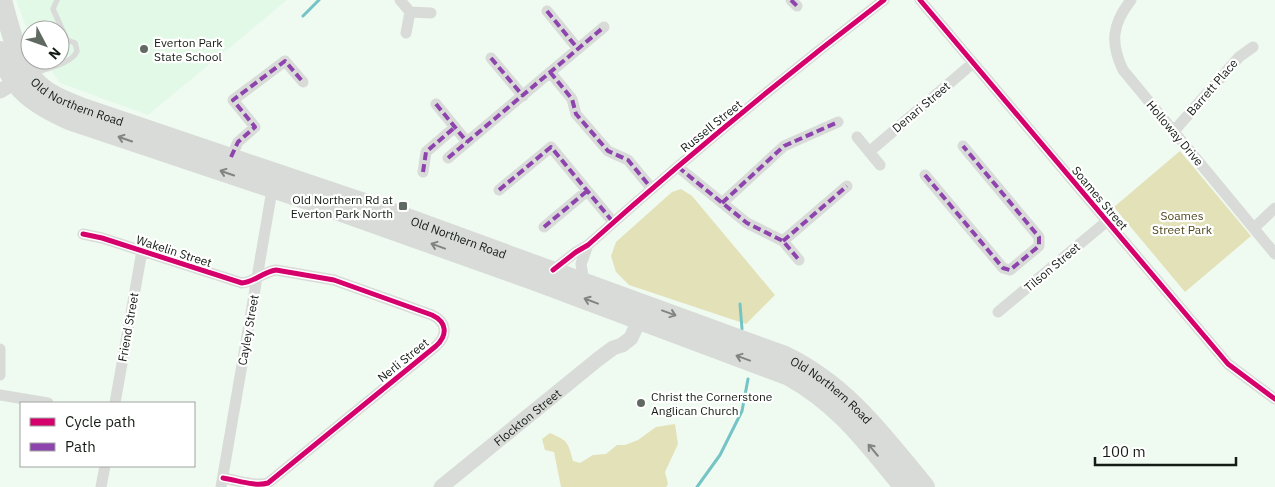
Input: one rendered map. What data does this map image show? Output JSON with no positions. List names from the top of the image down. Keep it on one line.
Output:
{"streets":{"highway":["Old Northern Road"],"street":["Barrett Place","Denari Street","Russell Street","Holloway Drive","Soames Street","Wakelin Street","Tilson Street","Friend Street","Cayley Street","Nerli Street","Flockton Street"]},"crossings":[["Barrett Place","Holloway Drive"],["Old Northern Road","Russell Street"],["Old Northern Road","Cayley Street"],["Old Northern Road","Flockton Street"],["Denari Street","Soames Street"],["Soames Street","Tilson Street"],["Wakelin Street","Friend Street"],["Wakelin Street","Cayley Street"],["Wakelin Street","Nerli Street"],["Cayley Street","Nerli Street"]],"parks":["Soames Street Park"],"places":{"other":["Everton Park State School","Christ the Cornerstone Anglican Church"],"transit":["Old Northern Rd at Everton Park North"]},"legend":["Cycle path","Path"],"scale_bar":"100 m","north":"bottom right"}
